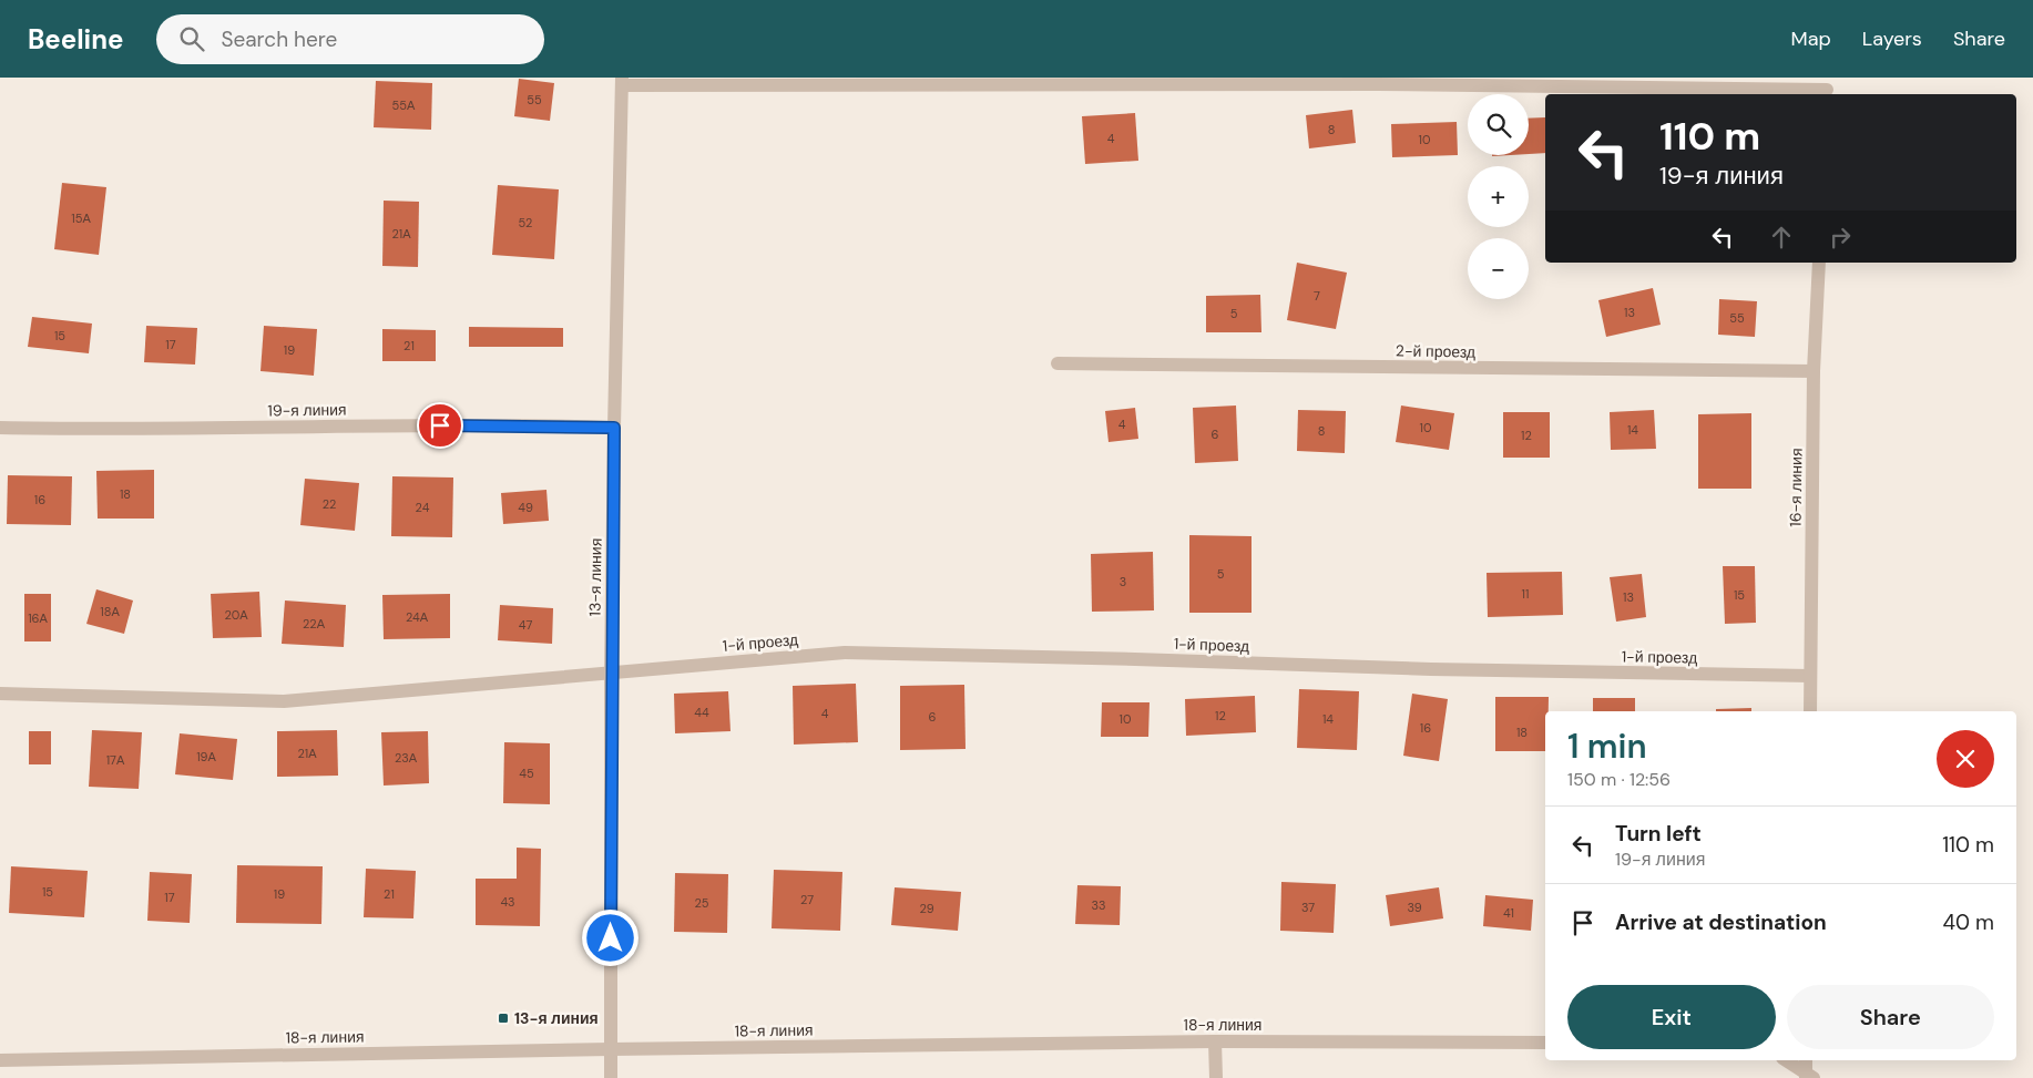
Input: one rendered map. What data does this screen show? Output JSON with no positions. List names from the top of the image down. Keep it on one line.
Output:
{"streets":{"street":["2-й проезд","19-я линия","16-я линия","13-я линия","1-й проезд","18-я линия"]},"crossings":[["2-й проезд","16-я линия"],["19-я линия","13-я линия"],["16-я линия","1-й проезд"],["13-я линия","1-й проезд"],["13-я линия","18-я линия"]],"places":{"transit":["13-я линия"]},"house_numbers":["55","55А","8","4","10","15А","52","21А","7","13","5","55","15","17","21","19","4","10","14","8","6","12","18","16","22","24","49","5","3","11","15","13","18А","20А","24А","16А","22А","47","44","4","12","6","10","14","16","18","21А","19А","23А","17А","45","15","19","21","17","27","43","25","33","37","39","29","41"],"page":{"header":"Beeline","search":"Search here","nav":["Map","Layers","Share"],"map_buttons":["+","−"],"turn":["110 m","19-я линия"],"heading":["1 min","150 m · 12:56"],"list":[{"name":"Turn left","note":"19-я линия","value":"110 m"},{"name":"Arrive at destination","value":"40 m"}],"buttons":["Exit","Share"]}}
